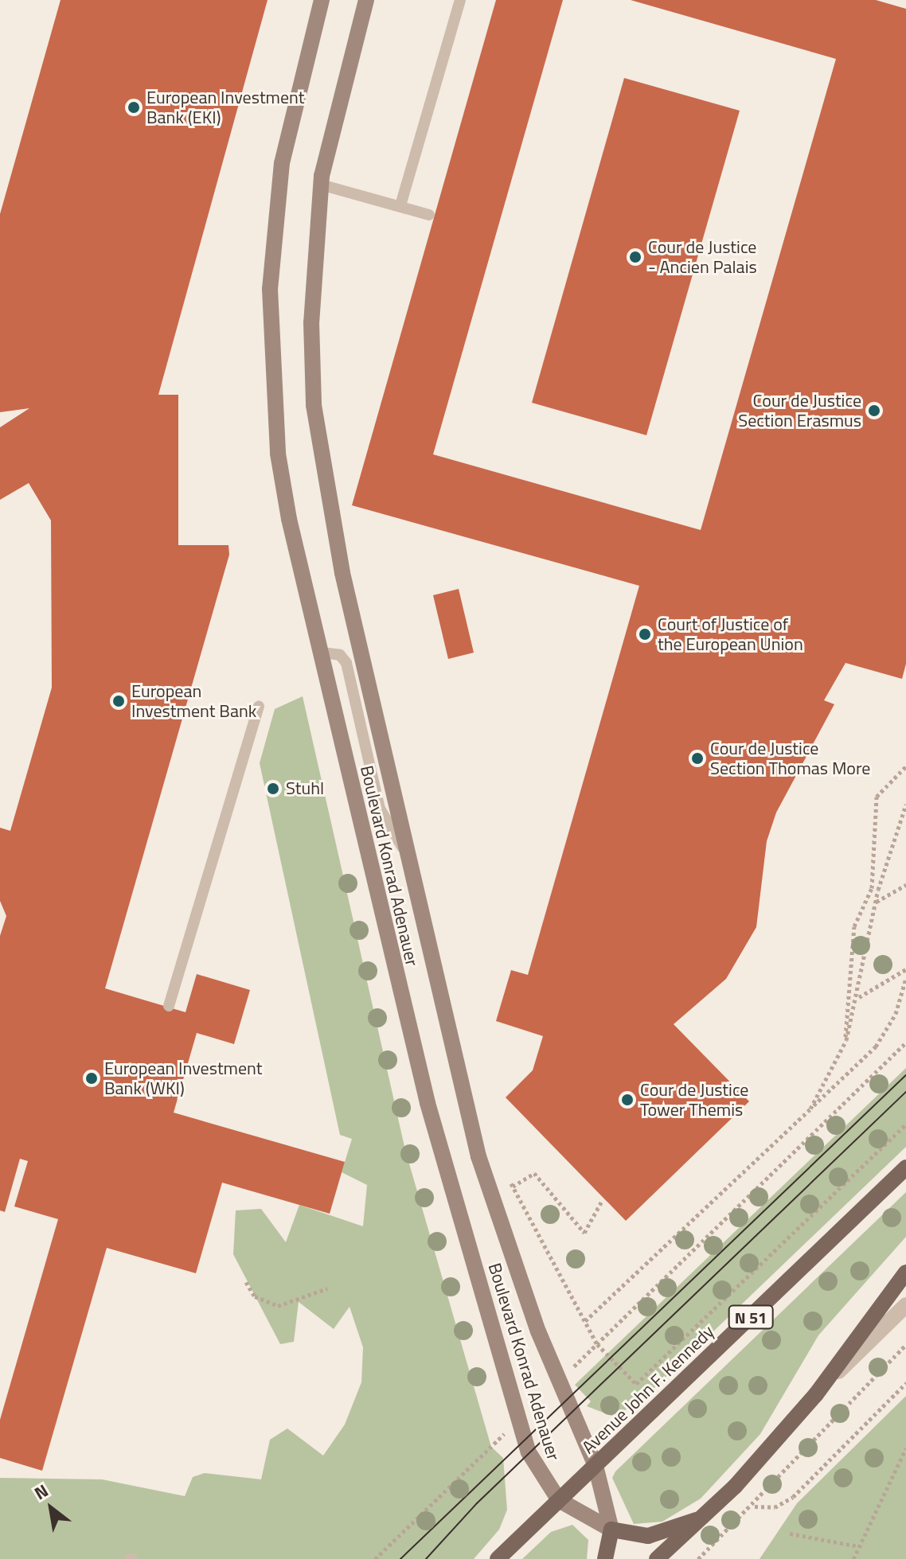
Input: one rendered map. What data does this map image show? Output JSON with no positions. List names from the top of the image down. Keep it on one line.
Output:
{"streets":{"main road":["Boulevard Konrad Adenauer","N 51","Avenue John F. Kennedy"]},"crossings":[["Boulevard Konrad Adenauer","Avenue John F. Kennedy"]],"places":["European Investment Bank (EKI)","Cour de Justice - Ancien Palais","Cour de Justice Section Erasmus","Court of Justice of the European Union","European Investment Bank","Cour de Justice Section Thomas More","Stuhl","European Investment Bank (WKI)","Cour de Justice Tower Themis"],"north":"top left"}
